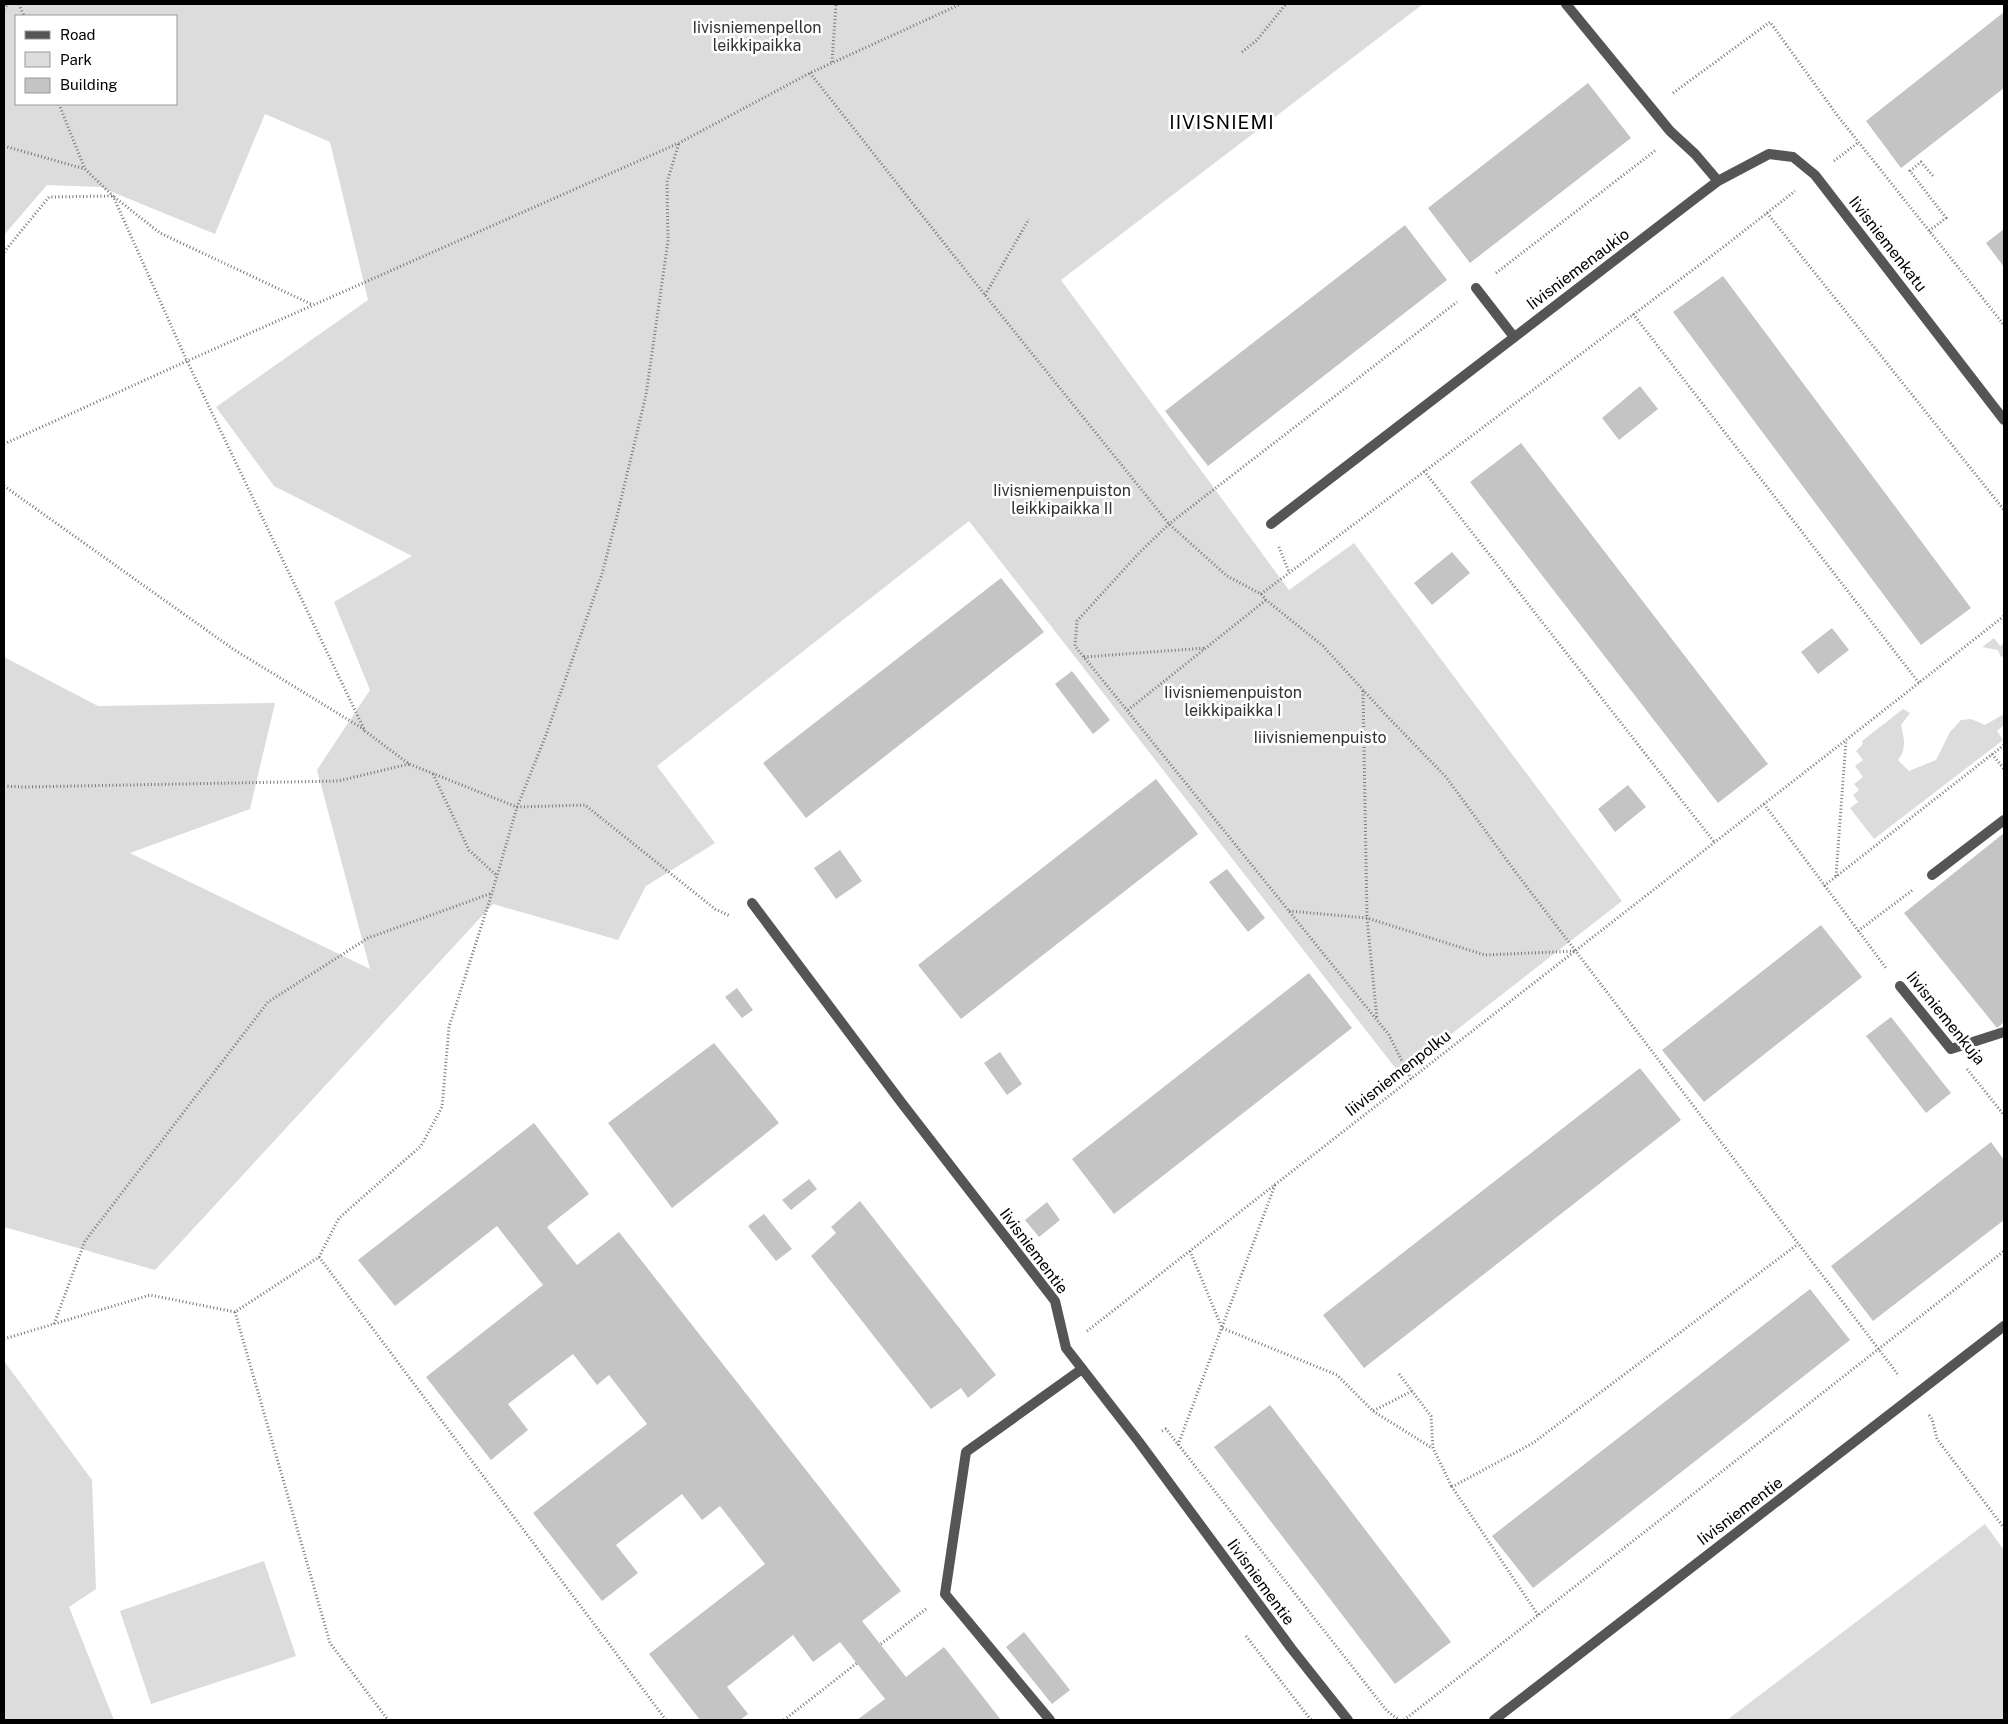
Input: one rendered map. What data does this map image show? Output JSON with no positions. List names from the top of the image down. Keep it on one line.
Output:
{"streets":{"street":["Iivisniemenkatu","Iivisniemenaukio","Iivisniemenkuja","Iivisniementie"],"path":["Iiivisniemenpolku"]},"crossings":[["Iivisniemenkatu","Iivisniemenaukio"],["Iivisniemenkuja","Iiivisniemenpolku"],["Iiivisniemenpolku","Iivisniementie"]],"districts":["IIVISNIEMI"],"parks":["Iivisniemenpellon leikkipaikka","Iivisniemenpuiston leikkipaikka II","Iivisniemenpuiston leikkipaikka I","Iiivisniemenpuisto"],"legend":["Road","Park","Building"]}
